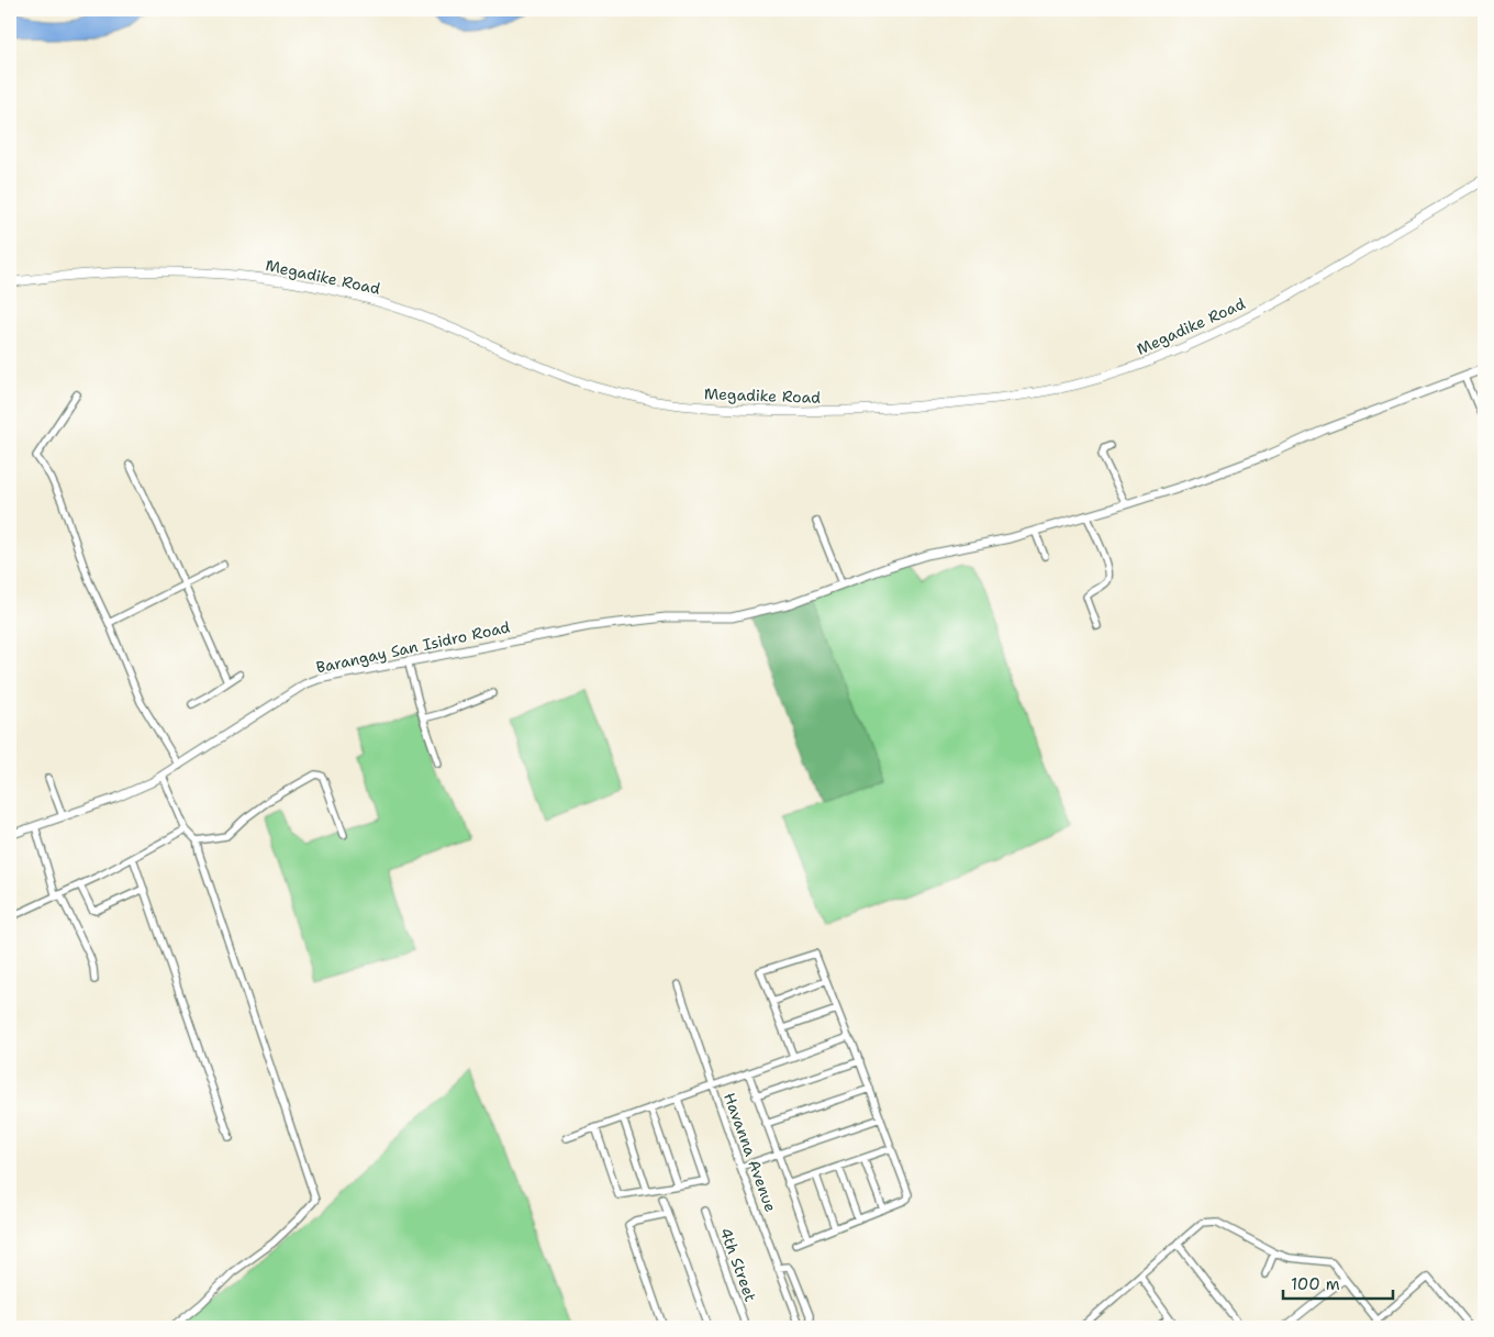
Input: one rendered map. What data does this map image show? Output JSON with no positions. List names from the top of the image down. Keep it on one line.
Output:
{"streets":{"main road":["Megadike Road"],"street":["Barangay San Isidro Road","Havanna Avenue","4th Street"]},"scale_bar":"100 m"}
